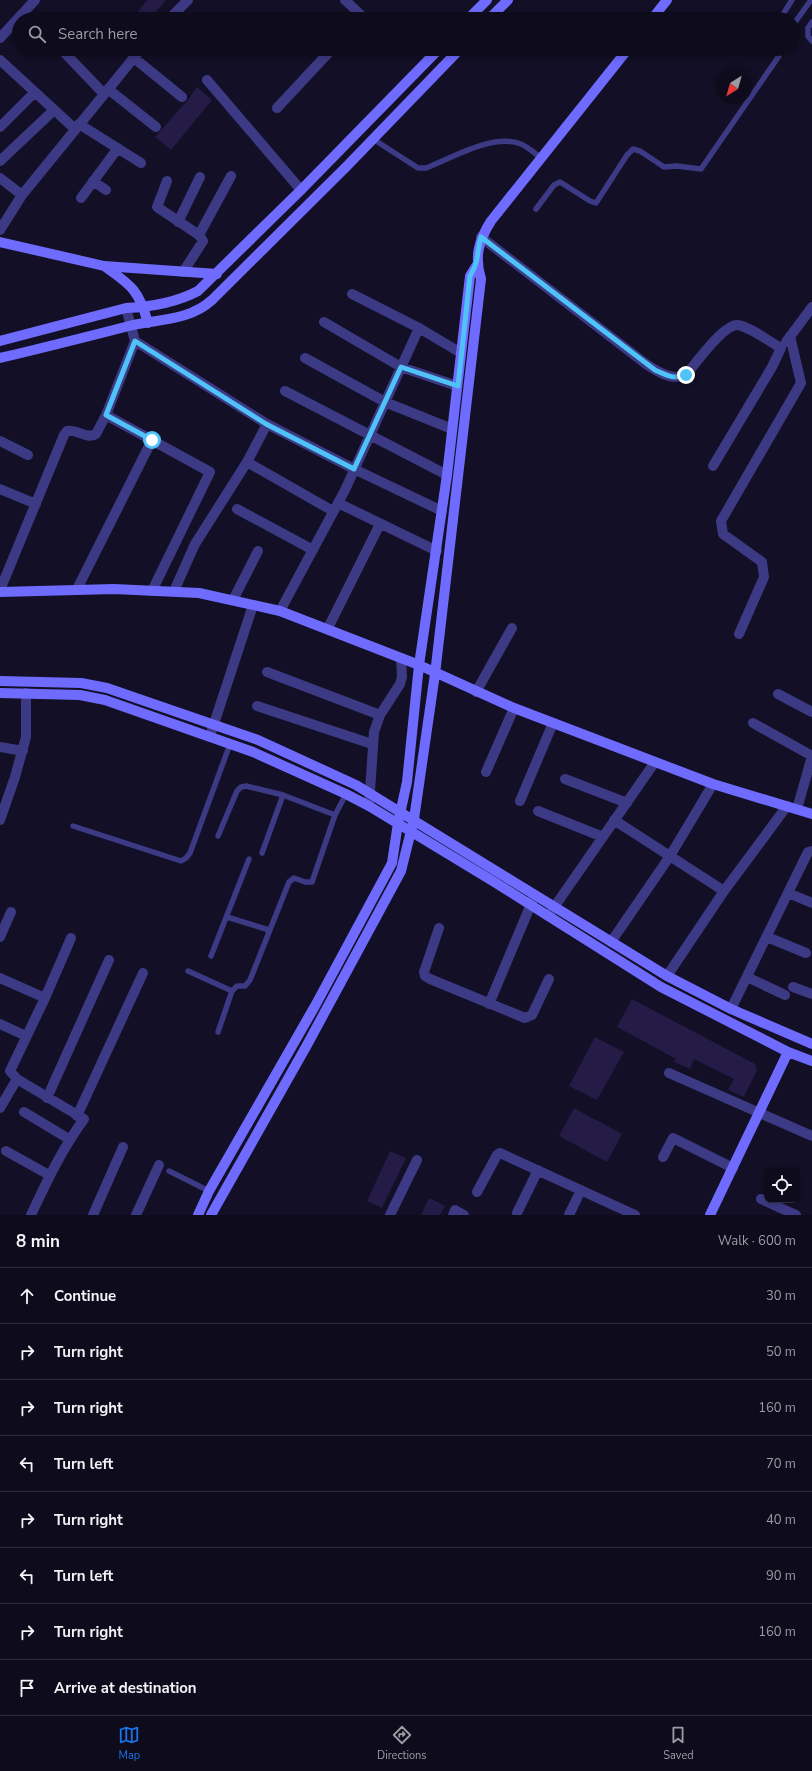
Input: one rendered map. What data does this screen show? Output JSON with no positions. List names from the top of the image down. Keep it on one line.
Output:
{"north":"bottom left","page":{"search":"Search here","heading":["8 min","Walk · 600 m"],"list":[["Continue","30 m"],["Turn right","50 m"],["Turn right","160 m"],["Turn left","70 m"],["Turn right","40 m"],["Turn left","90 m"],["Turn right","160 m"],"Arrive at destination"],"nav":["Map","Directions","Saved"]}}
